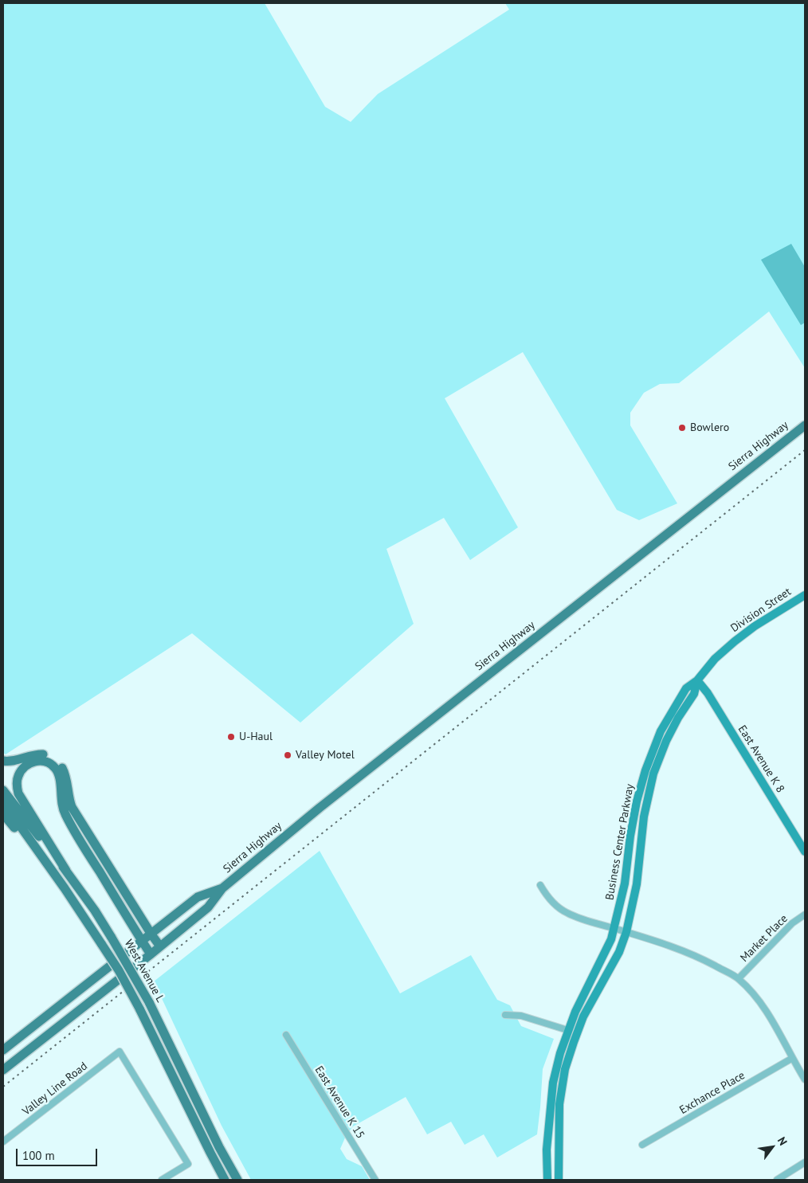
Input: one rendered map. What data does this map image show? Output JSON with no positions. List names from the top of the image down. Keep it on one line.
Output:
{"streets":{"main road":["Sierra Highway","Division Street","East Avenue K 8","Business Center Parkway","West Avenue L"],"street":["Market Place","Valley Line Road","Exchance Place","East Avenue K 15"]},"crossings":[["Division Street","East Avenue K 8"],["Division Street","Business Center Parkway"],["East Avenue K 8","Business Center Parkway"]],"places":["Bowlero","U-Haul","Valley Motel"],"scale_bar":"100 m","north":"top right"}
